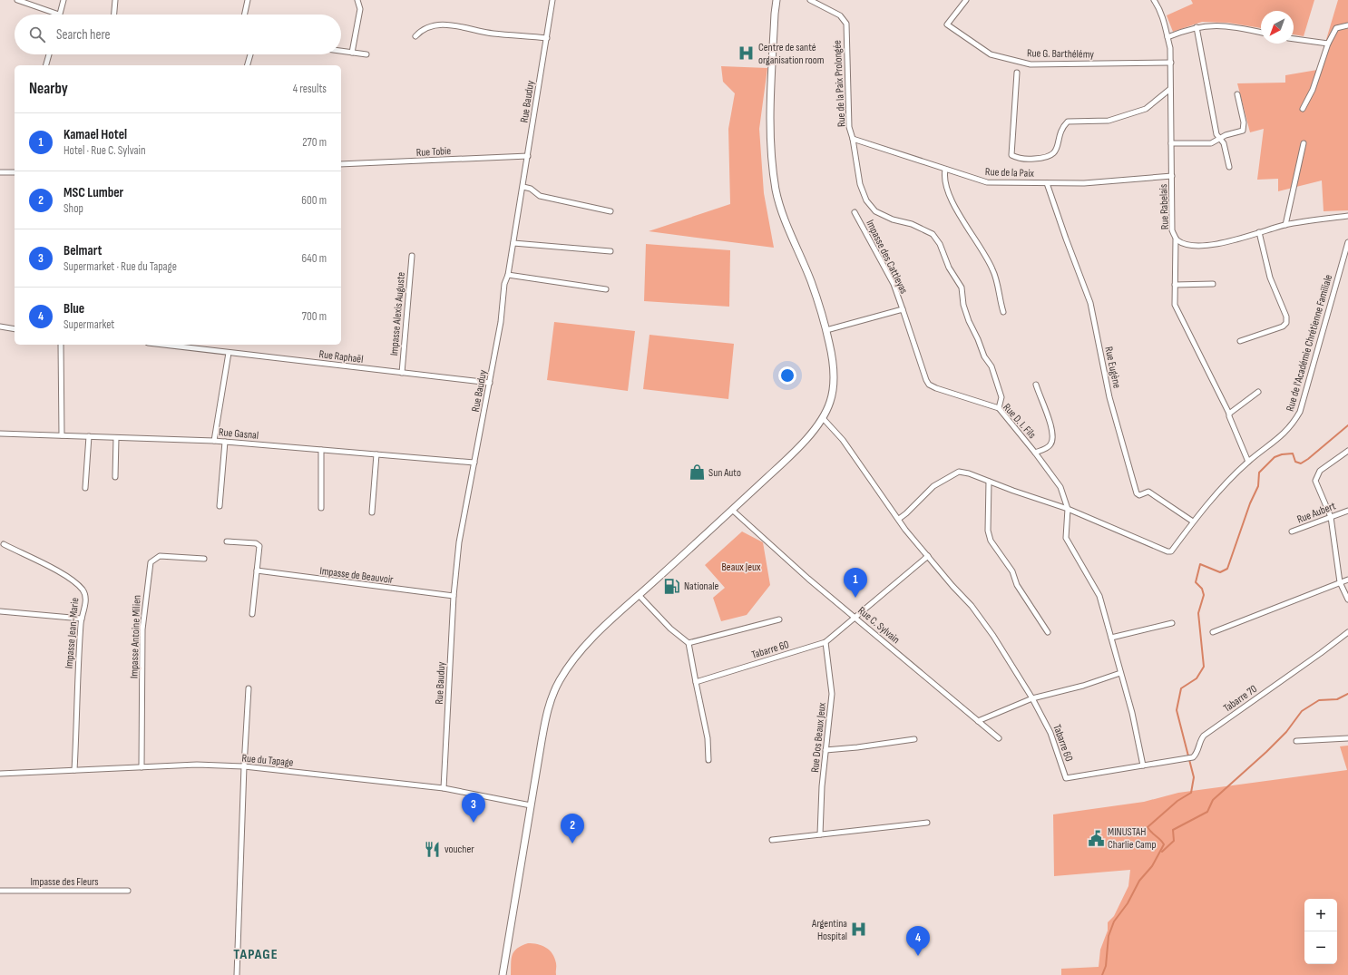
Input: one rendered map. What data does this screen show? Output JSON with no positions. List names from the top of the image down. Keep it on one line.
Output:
{"streets":{"street":["Rue G. Barthélémy","Rue de la Paix Prolongée","Rue Bauduy","Rue Tobie","Rue de la Paix","Rue Rabelais","Impasse des Cattleyas","Impasse Alexis Auguste","Rue de l'Académie Chrétienne Familiale","Rue Raphaël","Rue Eugène","Rue D. I. Fils","Rue Gasnal","Rue Aubert","Impasse de Beauvoir","Rue C. Sylvain","Impasse Jean-Marie","Impasse Antoine Milien","Tabarre 60","Tabarre 70","Rue Dos Beaux Jeux","Rue du Tapage","Impasse des Fleurs"]},"crossings":[["Rue G. Barthélémy","Rue Rabelais"],["Rue de la Paix Prolongée","Rue de la Paix"],["Rue de la Paix Prolongée","Rue D. I. Fils"],["Rue Bauduy","Rue Tobie"],["Rue Bauduy","Rue Raphaël"],["Rue Bauduy","Rue Gasnal"],["Rue Bauduy","Impasse de Beauvoir"],["Rue Bauduy","Rue du Tapage"],["Rue de la Paix","Rue Rabelais"],["Rue de la Paix","Rue Eugène"],["Impasse des Cattleyas","Rue D. I. Fils"],["Impasse Alexis Auguste","Rue Raphaël"],["Rue de l'Académie Chrétienne Familiale","Rue Eugène"],["Rue de l'Académie Chrétienne Familiale","Rue D. I. Fils"],["Rue C. Sylvain","Tabarre 60"],["Impasse Jean-Marie","Rue du Tapage"],["Impasse Antoine Milien","Rue du Tapage"],["Tabarre 60","Tabarre 70"],["Tabarre 60","Rue Dos Beaux Jeux"]],"districts":["TAPAGE"],"parks":["Beaux Jeux"],"places":{"hospital":["Centre de santé organisation room","Argentina Hospital"],"shop":["Sun Auto"],"fuel station":["Nationale"],"public building":["MINUSTAH Charlie Camp"],"restaurant":["voucher"]},"north":"bottom left","page":{"search":"Search here","heading":["Nearby","4 results"],"list":[{"mark":"1","name":"Kamael Hotel","note":"Hotel · Rue C. Sylvain","value":"270 m"},{"mark":"2","name":"MSC Lumber","note":"Shop","value":"600 m"},{"mark":"3","name":"Belmart","note":"Supermarket · Rue du Tapage","value":"640 m"},{"mark":"4","name":"Blue","note":"Supermarket","value":"700 m"}],"pins":["1","3","2","4"],"map_buttons":["+","−"]}}
